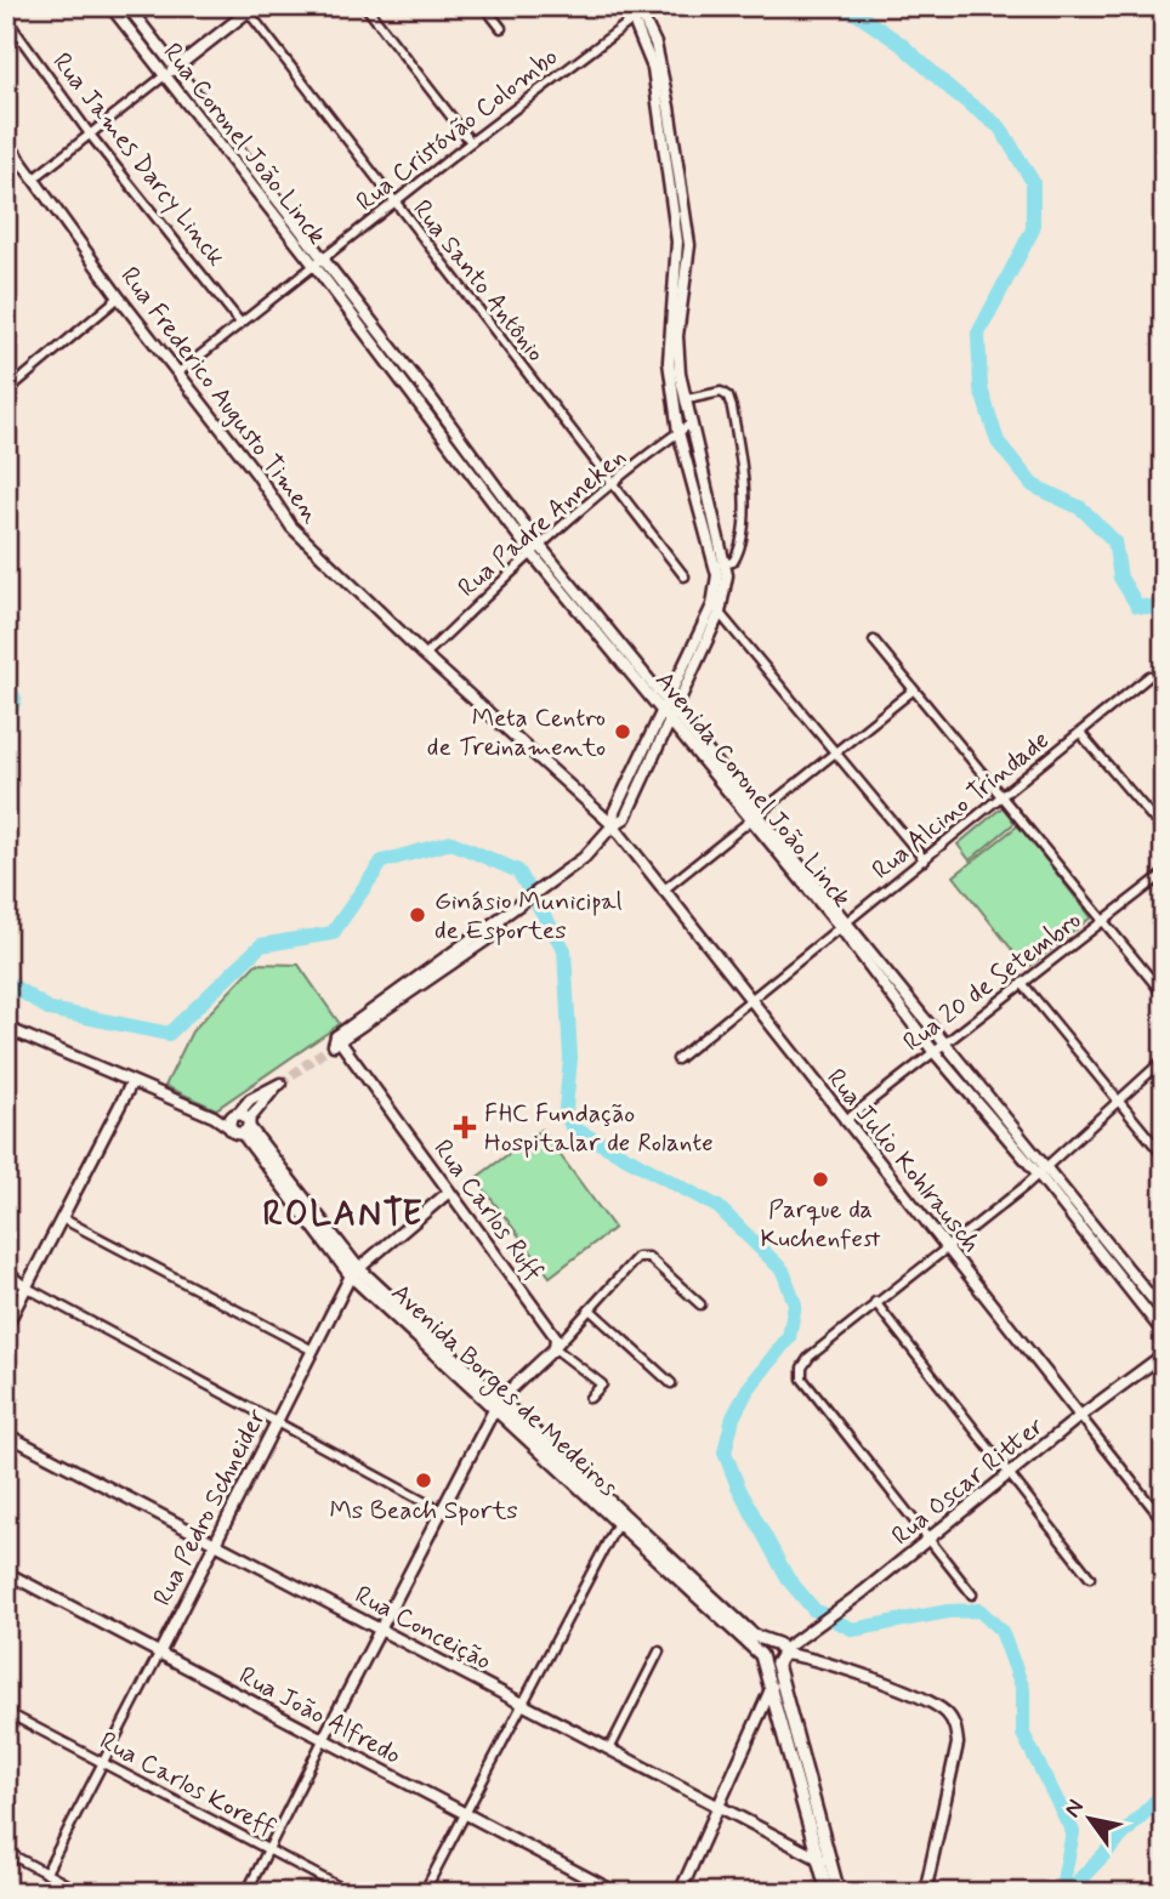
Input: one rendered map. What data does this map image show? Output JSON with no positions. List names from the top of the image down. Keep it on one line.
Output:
{"streets":{"main road":["Rua Coronel João Linck","Rua Frederico Augusto Timen","Avenida Coronel João Linck","Rua Julio Kohlrausch","Rua Carlos Ruff","Avenida Borges de Medeiros","Rua Oscar Ritter","Rua Pedro Schneider","Rua Conceição","Rua João Alfredo"],"street":["Rua Cristóvão Colombo","Rua James Darcy Linck","Rua Santo Antônio","Rua Padre Anneken","Rua Alcino Trindade","Rua 20 de Setembro","Rua Carlos Koreff"]},"crossings":[["Rua Cristóvão Colombo","Rua Coronel João Linck"],["Rua Cristóvão Colombo","Rua James Darcy Linck"],["Rua Cristóvão Colombo","Rua Santo Antônio"],["Rua Cristóvão Colombo","Rua Frederico Augusto Timen"],["Rua Cristóvão Colombo","Avenida Coronel João Linck"],["Rua Coronel João Linck","Avenida Coronel João Linck"],["Rua Santo Antônio","Rua Padre Anneken"],["Rua Frederico Augusto Timen","Rua Padre Anneken"],["Rua Frederico Augusto Timen","Rua Julio Kohlrausch"],["Rua Frederico Augusto Timen","Rua Carlos Ruff"],["Rua Padre Anneken","Avenida Coronel João Linck"],["Avenida Coronel João Linck","Rua Alcino Trindade"],["Avenida Coronel João Linck","Rua 20 de Setembro"],["Rua Alcino Trindade","Rua Julio Kohlrausch"],["Rua 20 de Setembro","Rua Julio Kohlrausch"],["Rua Julio Kohlrausch","Rua Carlos Ruff"],["Rua Julio Kohlrausch","Rua Oscar Ritter"],["Rua Carlos Ruff","Rua Pedro Schneider"],["Avenida Borges de Medeiros","Rua Oscar Ritter"],["Avenida Borges de Medeiros","Rua Pedro Schneider"],["Rua Pedro Schneider","Rua Conceição"],["Rua Pedro Schneider","Rua João Alfredo"],["Rua Pedro Schneider","Rua Carlos Koreff"]],"districts":["ROLANTE"],"places":{"other":["Meta Centro de Treinamento","Ginásio Municipal de Esportes","Parque da Kuchenfest","Ms Beach Sports"],"health":["FHC Fundação Hospitalar de Rolante"]},"north":"top left"}
